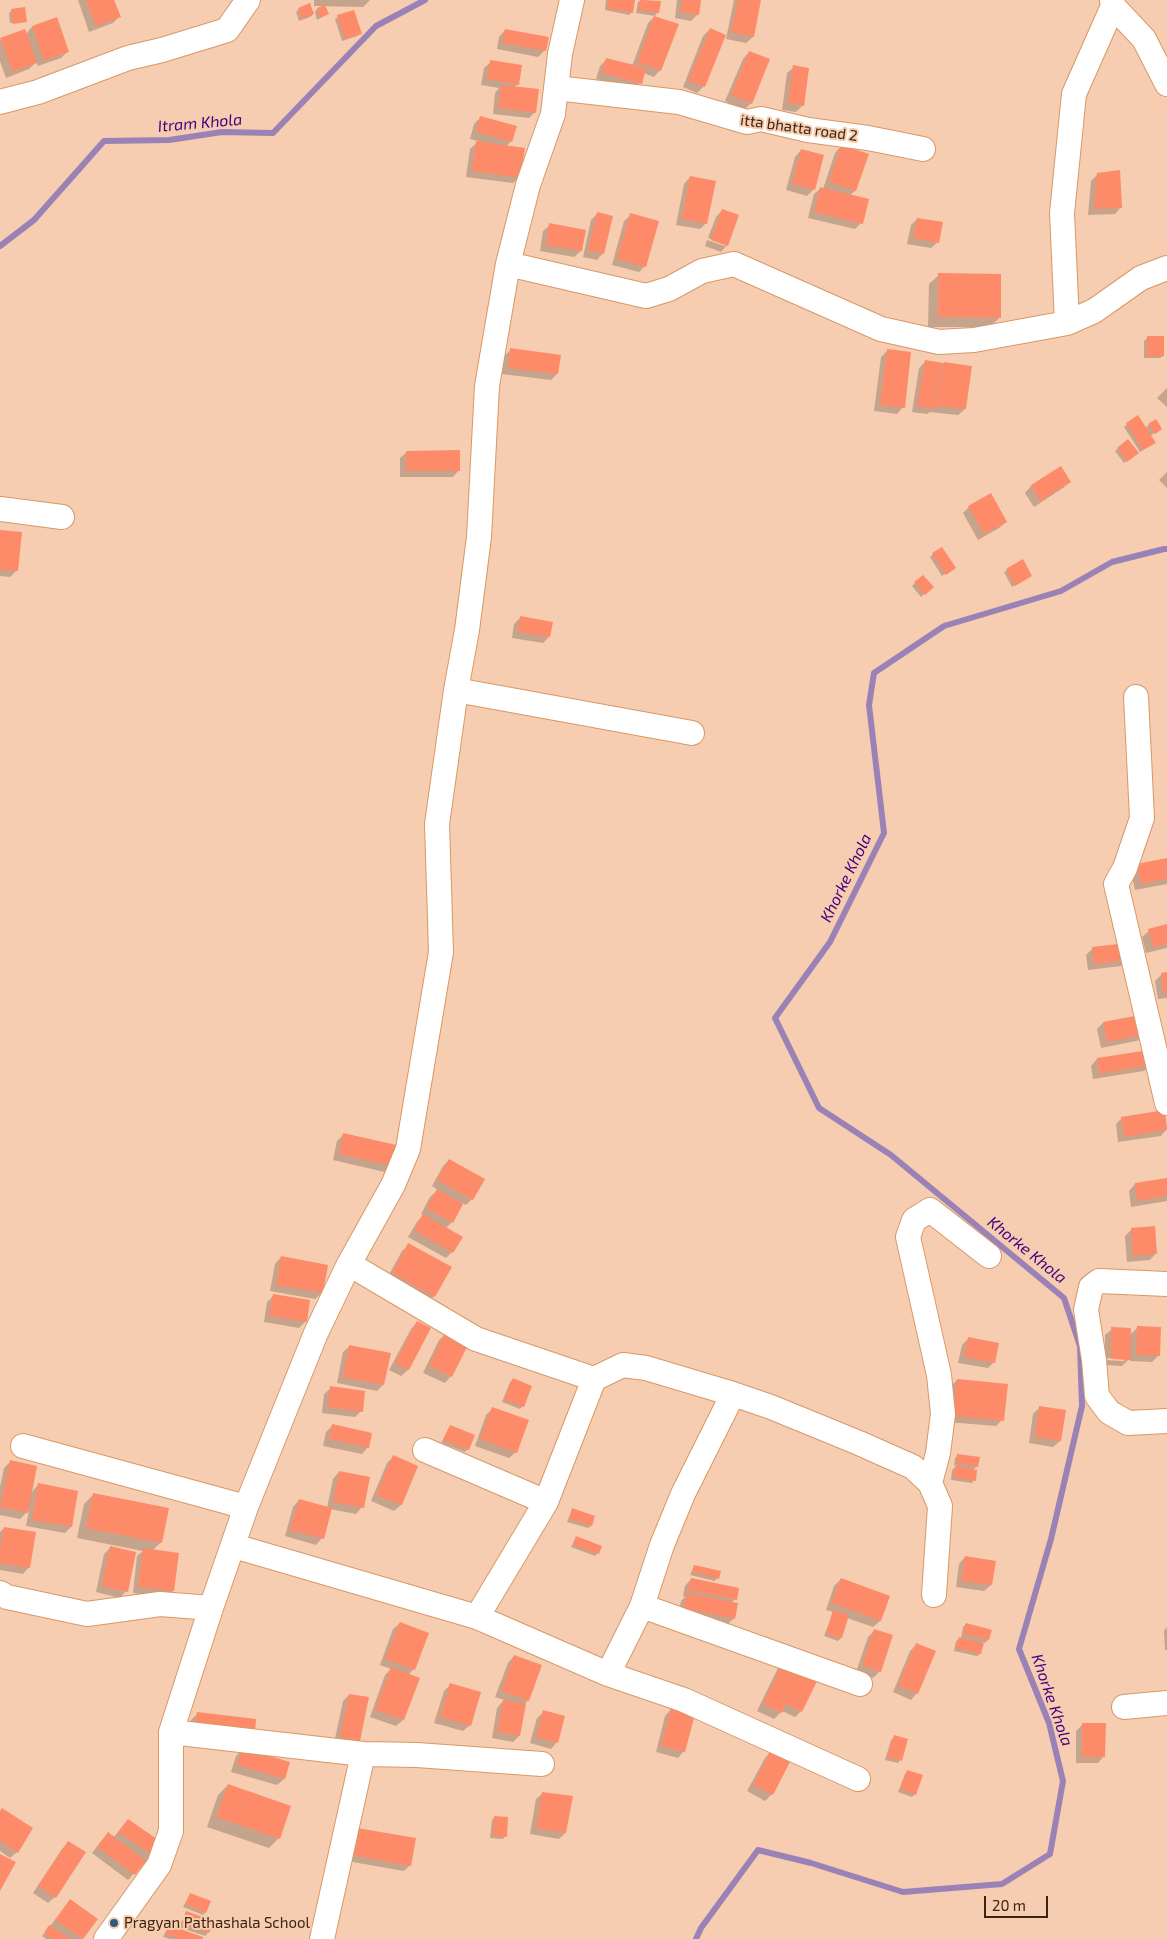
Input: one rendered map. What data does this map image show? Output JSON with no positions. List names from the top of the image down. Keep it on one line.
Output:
{"streets":{"street":["itta bhatta road 2"]},"water":["Itram Khola","Khorke Khola"],"places":["Pragyan Pathashala School"],"scale_bar":"20 m"}
